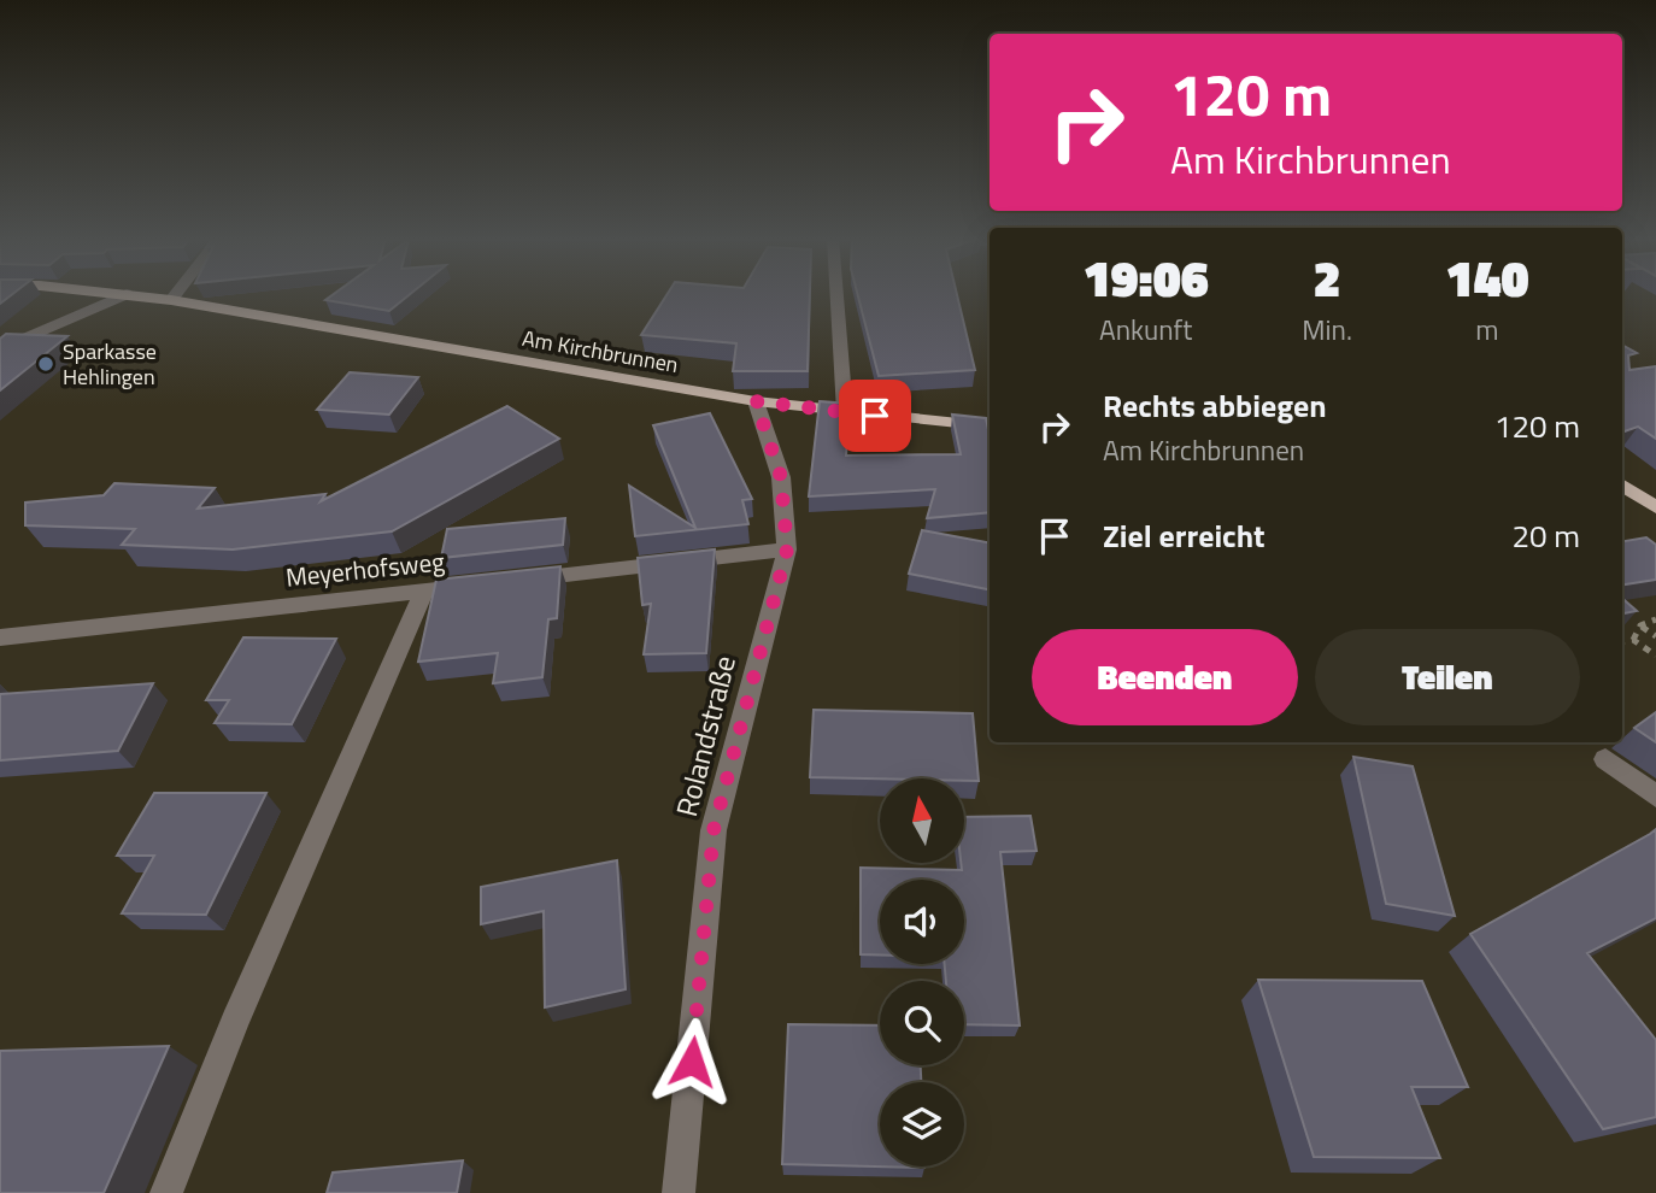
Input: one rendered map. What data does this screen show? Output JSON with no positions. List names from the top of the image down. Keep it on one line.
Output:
{"streets":{"main road":["Am Kirchbrunnen"],"street":["Meyerhofsweg","Rolandstraße"]},"crossings":[["Am Kirchbrunnen","Rolandstraße"]],"places":["Sparkasse Hehlingen"],"north":"top","page":{"turn":["120 m","Am Kirchbrunnen"],"eta":["19:06","Ankunft","2","Min.","140","m"],"list":[{"name":"Rechts abbiegen","note":"Am Kirchbrunnen","value":"120 m"},{"name":"Ziel erreicht","value":"20 m"}],"buttons":["Beenden","Teilen"]}}
